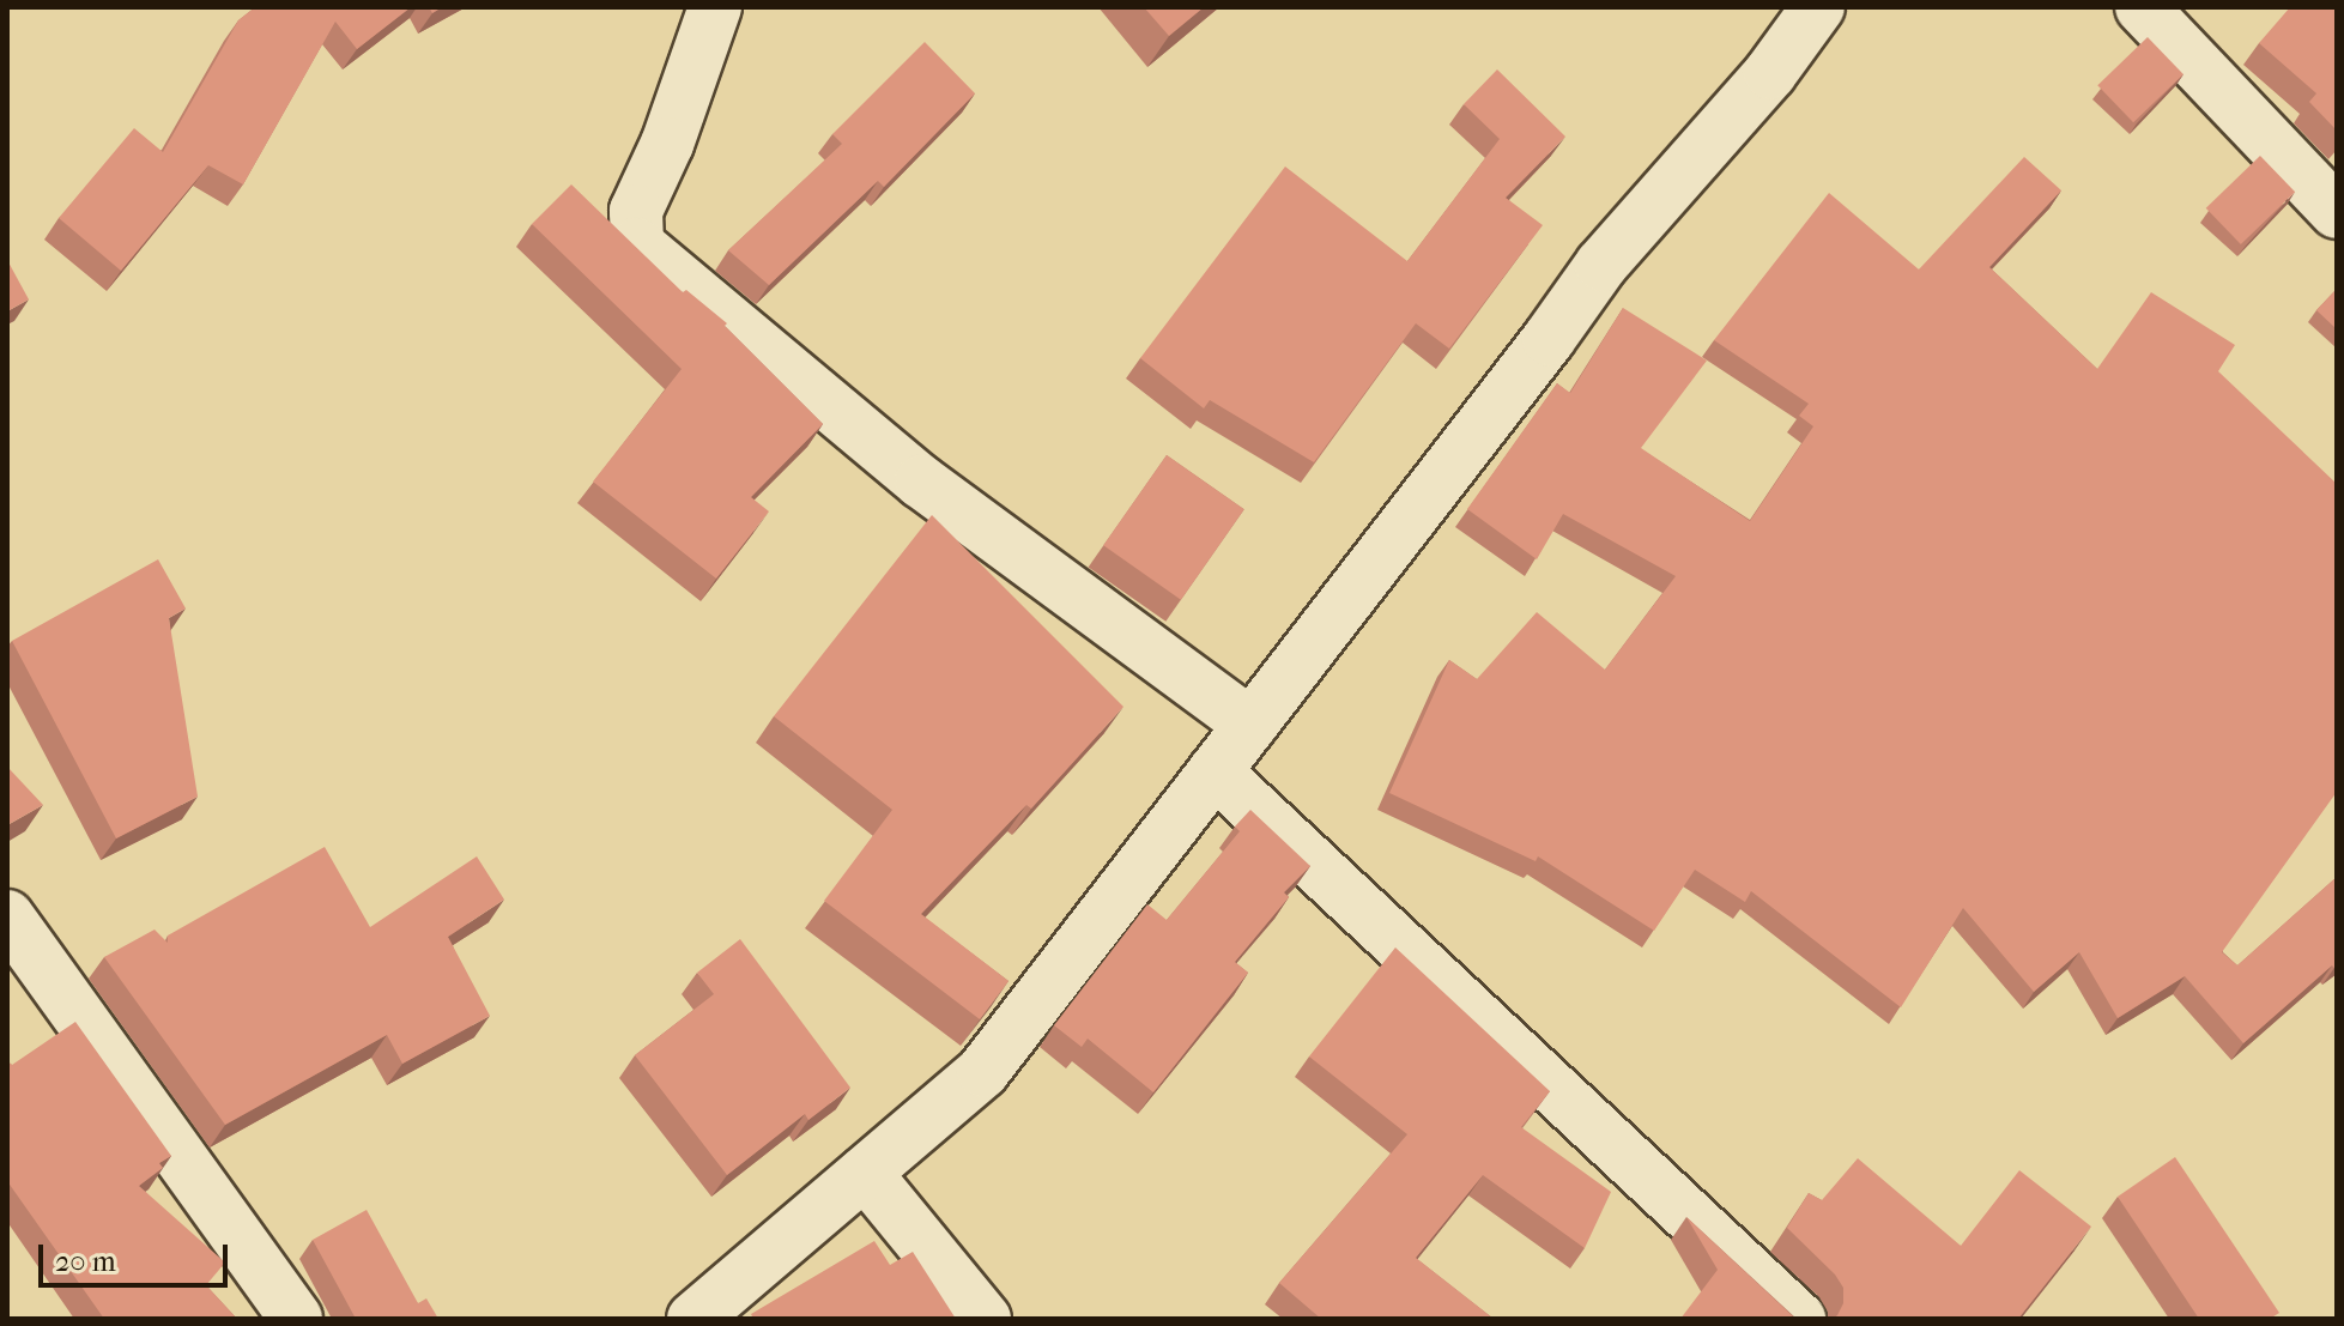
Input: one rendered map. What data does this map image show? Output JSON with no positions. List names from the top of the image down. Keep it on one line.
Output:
{"scale_bar":"20 m"}
